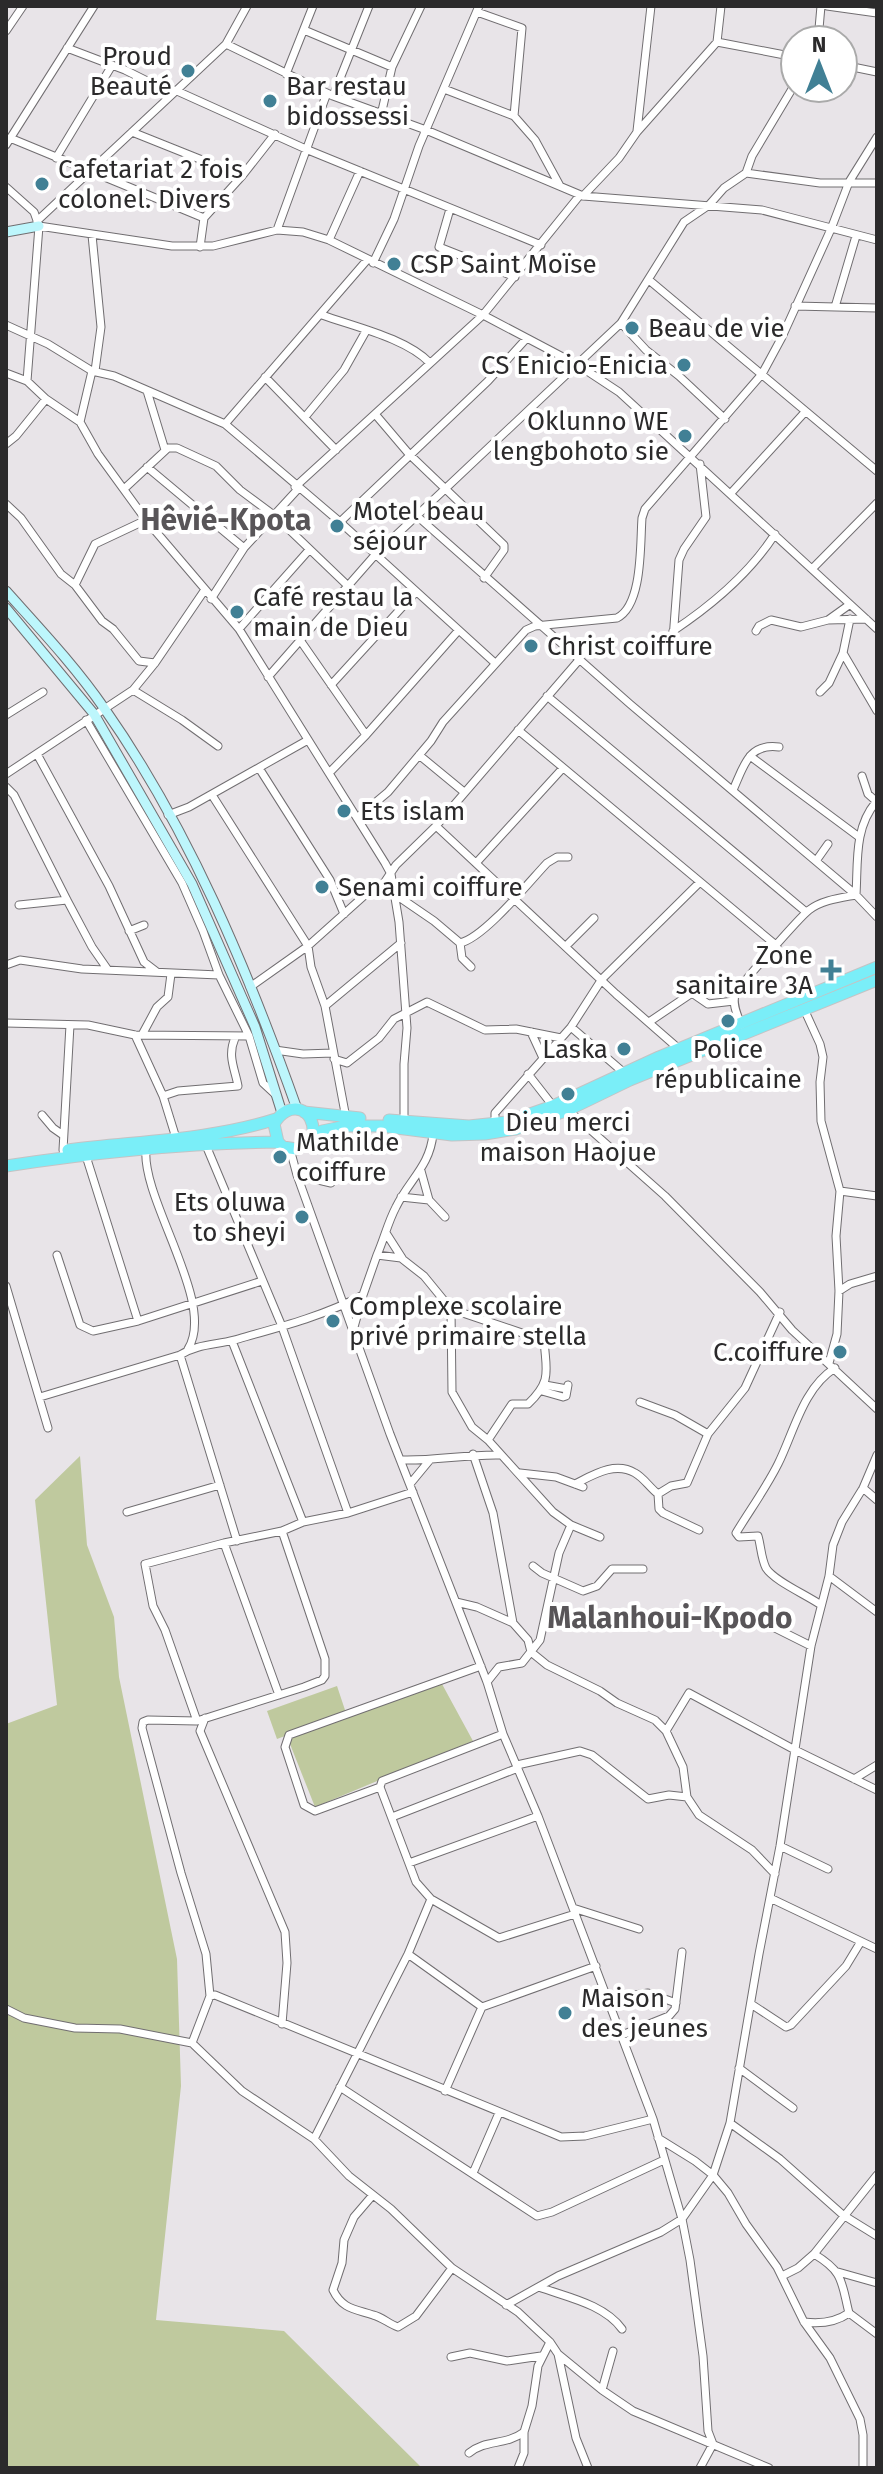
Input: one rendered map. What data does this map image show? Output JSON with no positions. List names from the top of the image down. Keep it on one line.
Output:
{"districts":["Hêvié-Kpota","Malanhoui-Kpodo"],"places":{"other":["Proud Beauté","Bar restau bidossessi","Cafetariat 2 fois colonel. Divers","CSP Saint Moïse","Beau de vie","CS Enicio-Enicia","Oklunno WE lengbohoto sie","Motel beau séjour","Café restau la main de Dieu","Christ coiffure","Ets islam","Senami coiffure","Police républicaine","Laska","Dieu merci maison Haojue","Mathilde coiffure","Ets oluwa to sheyi","Complexe scolaire privé primaire stella","C.coiffure","Maison des jeunes"],"health":["Zone sanitaire 3A"]},"north":"top"}
